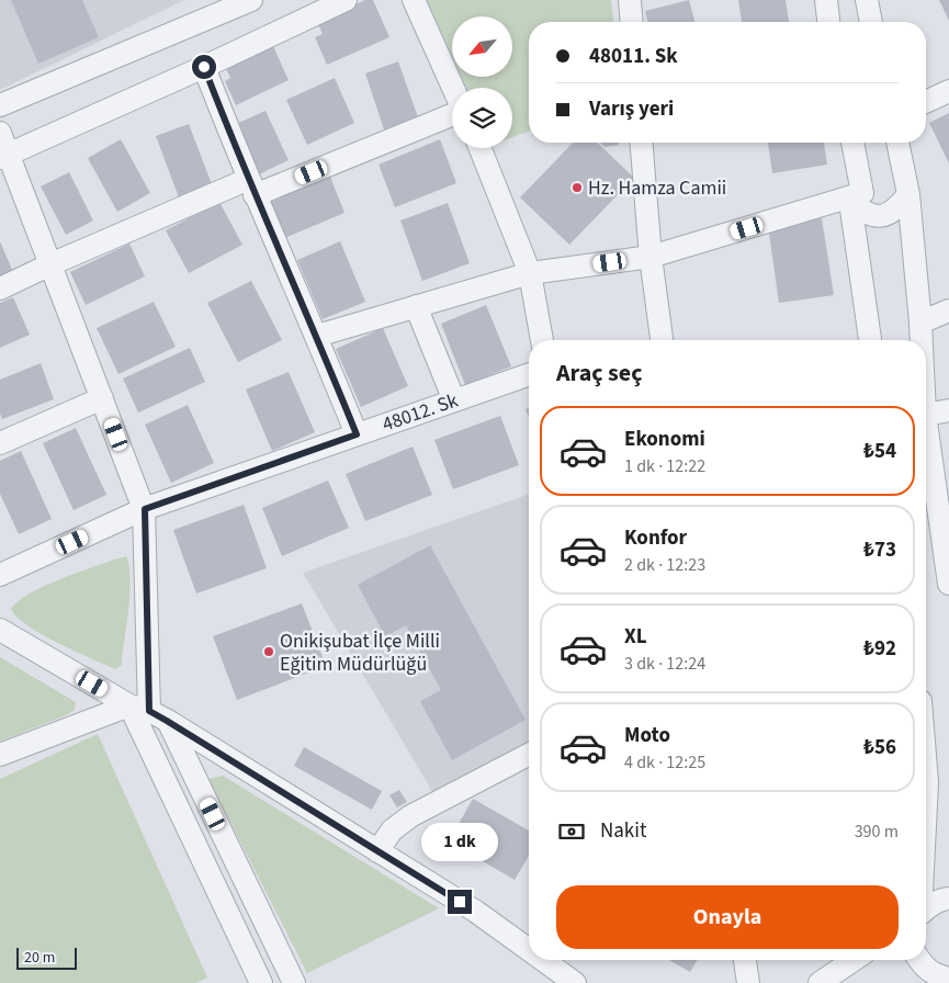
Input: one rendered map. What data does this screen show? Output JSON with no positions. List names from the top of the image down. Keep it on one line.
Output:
{"streets":{"street":["48012. Sk"]},"places":["Hz. Hamza Camii","Onikişubat İlçe Milli Eğitim Müdürlüğü"],"scale_bar":"20 m","north":"bottom left","page":{"banner":["48011. Sk","Varış yeri"],"heading":"Araç seç","list":[{"name":"Ekonomi","note":"1 dk · 12:22","value":"₺54"},{"name":"Konfor","note":"2 dk · 12:23","value":"₺73"},{"name":"XL","note":"3 dk · 12:24","value":"₺92"},{"name":"Moto","note":"4 dk · 12:25","value":"₺56"}],"pay":["Nakit","390 m"],"bubble":"1 dk","buttons":"Onayla","scale":"20 m"}}
